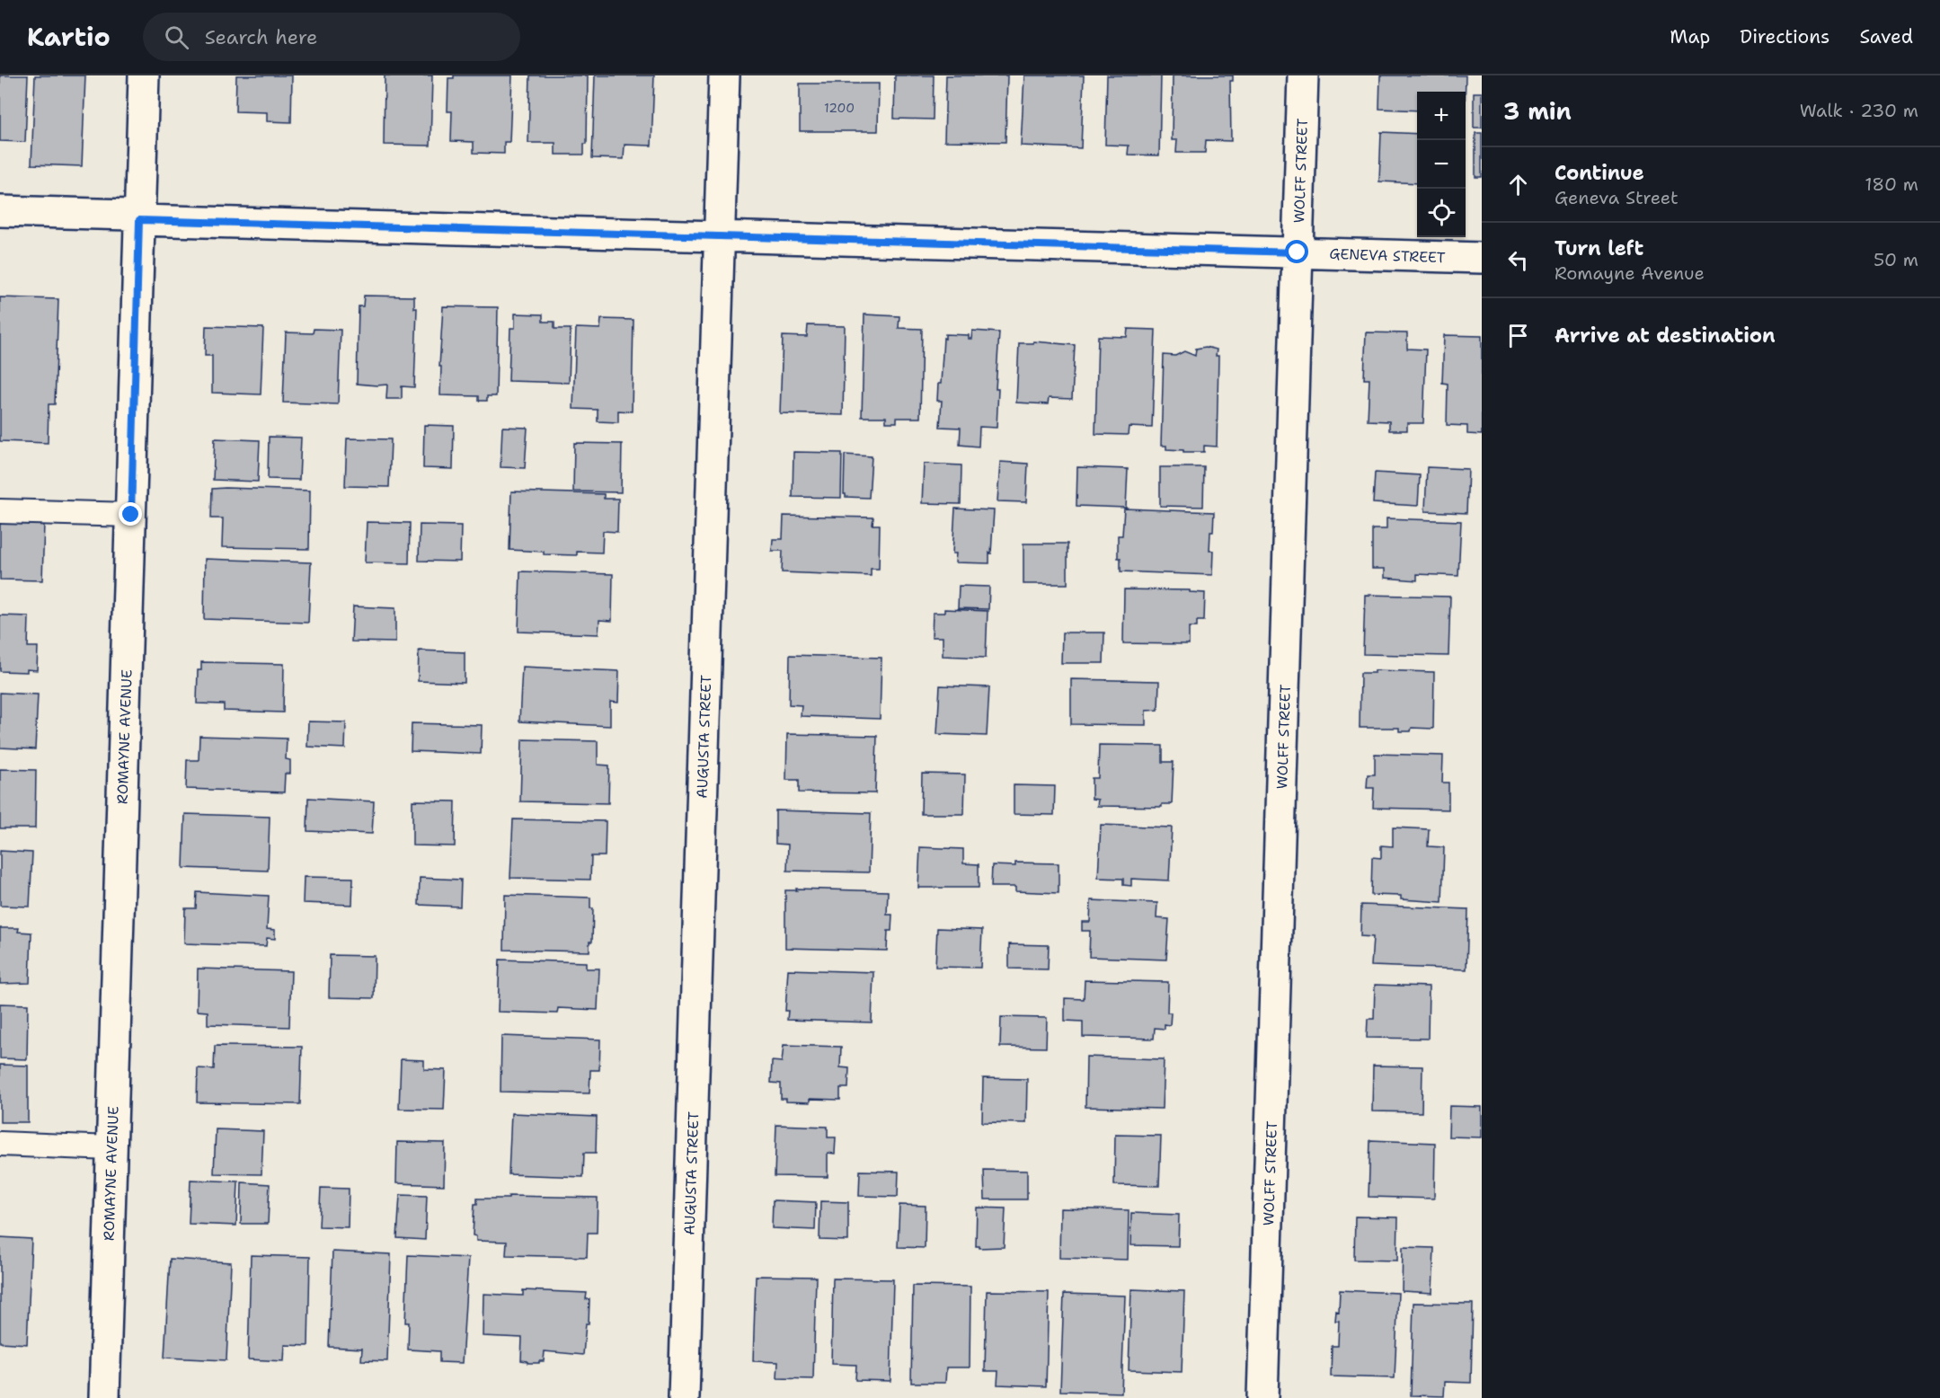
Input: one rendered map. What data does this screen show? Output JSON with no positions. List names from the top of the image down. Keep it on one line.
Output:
{"streets":{"street":["WOLFF STREET","GENEVA STREET","ROMAYNE AVENUE","AUGUSTA STREET"]},"crossings":[["WOLFF STREET","GENEVA STREET"],["GENEVA STREET","ROMAYNE AVENUE"],["GENEVA STREET","AUGUSTA STREET"]],"house_numbers":["1200"],"page":{"header":"Kartio","search":"Search here","nav":["Map","Directions","Saved"],"heading":["3 min","Walk · 230 m"],"map_buttons":["+","−"],"list":[["Continue","Geneva Street","180 m"],["Turn left","Romayne Avenue","50 m"],"Arrive at destination"]}}
